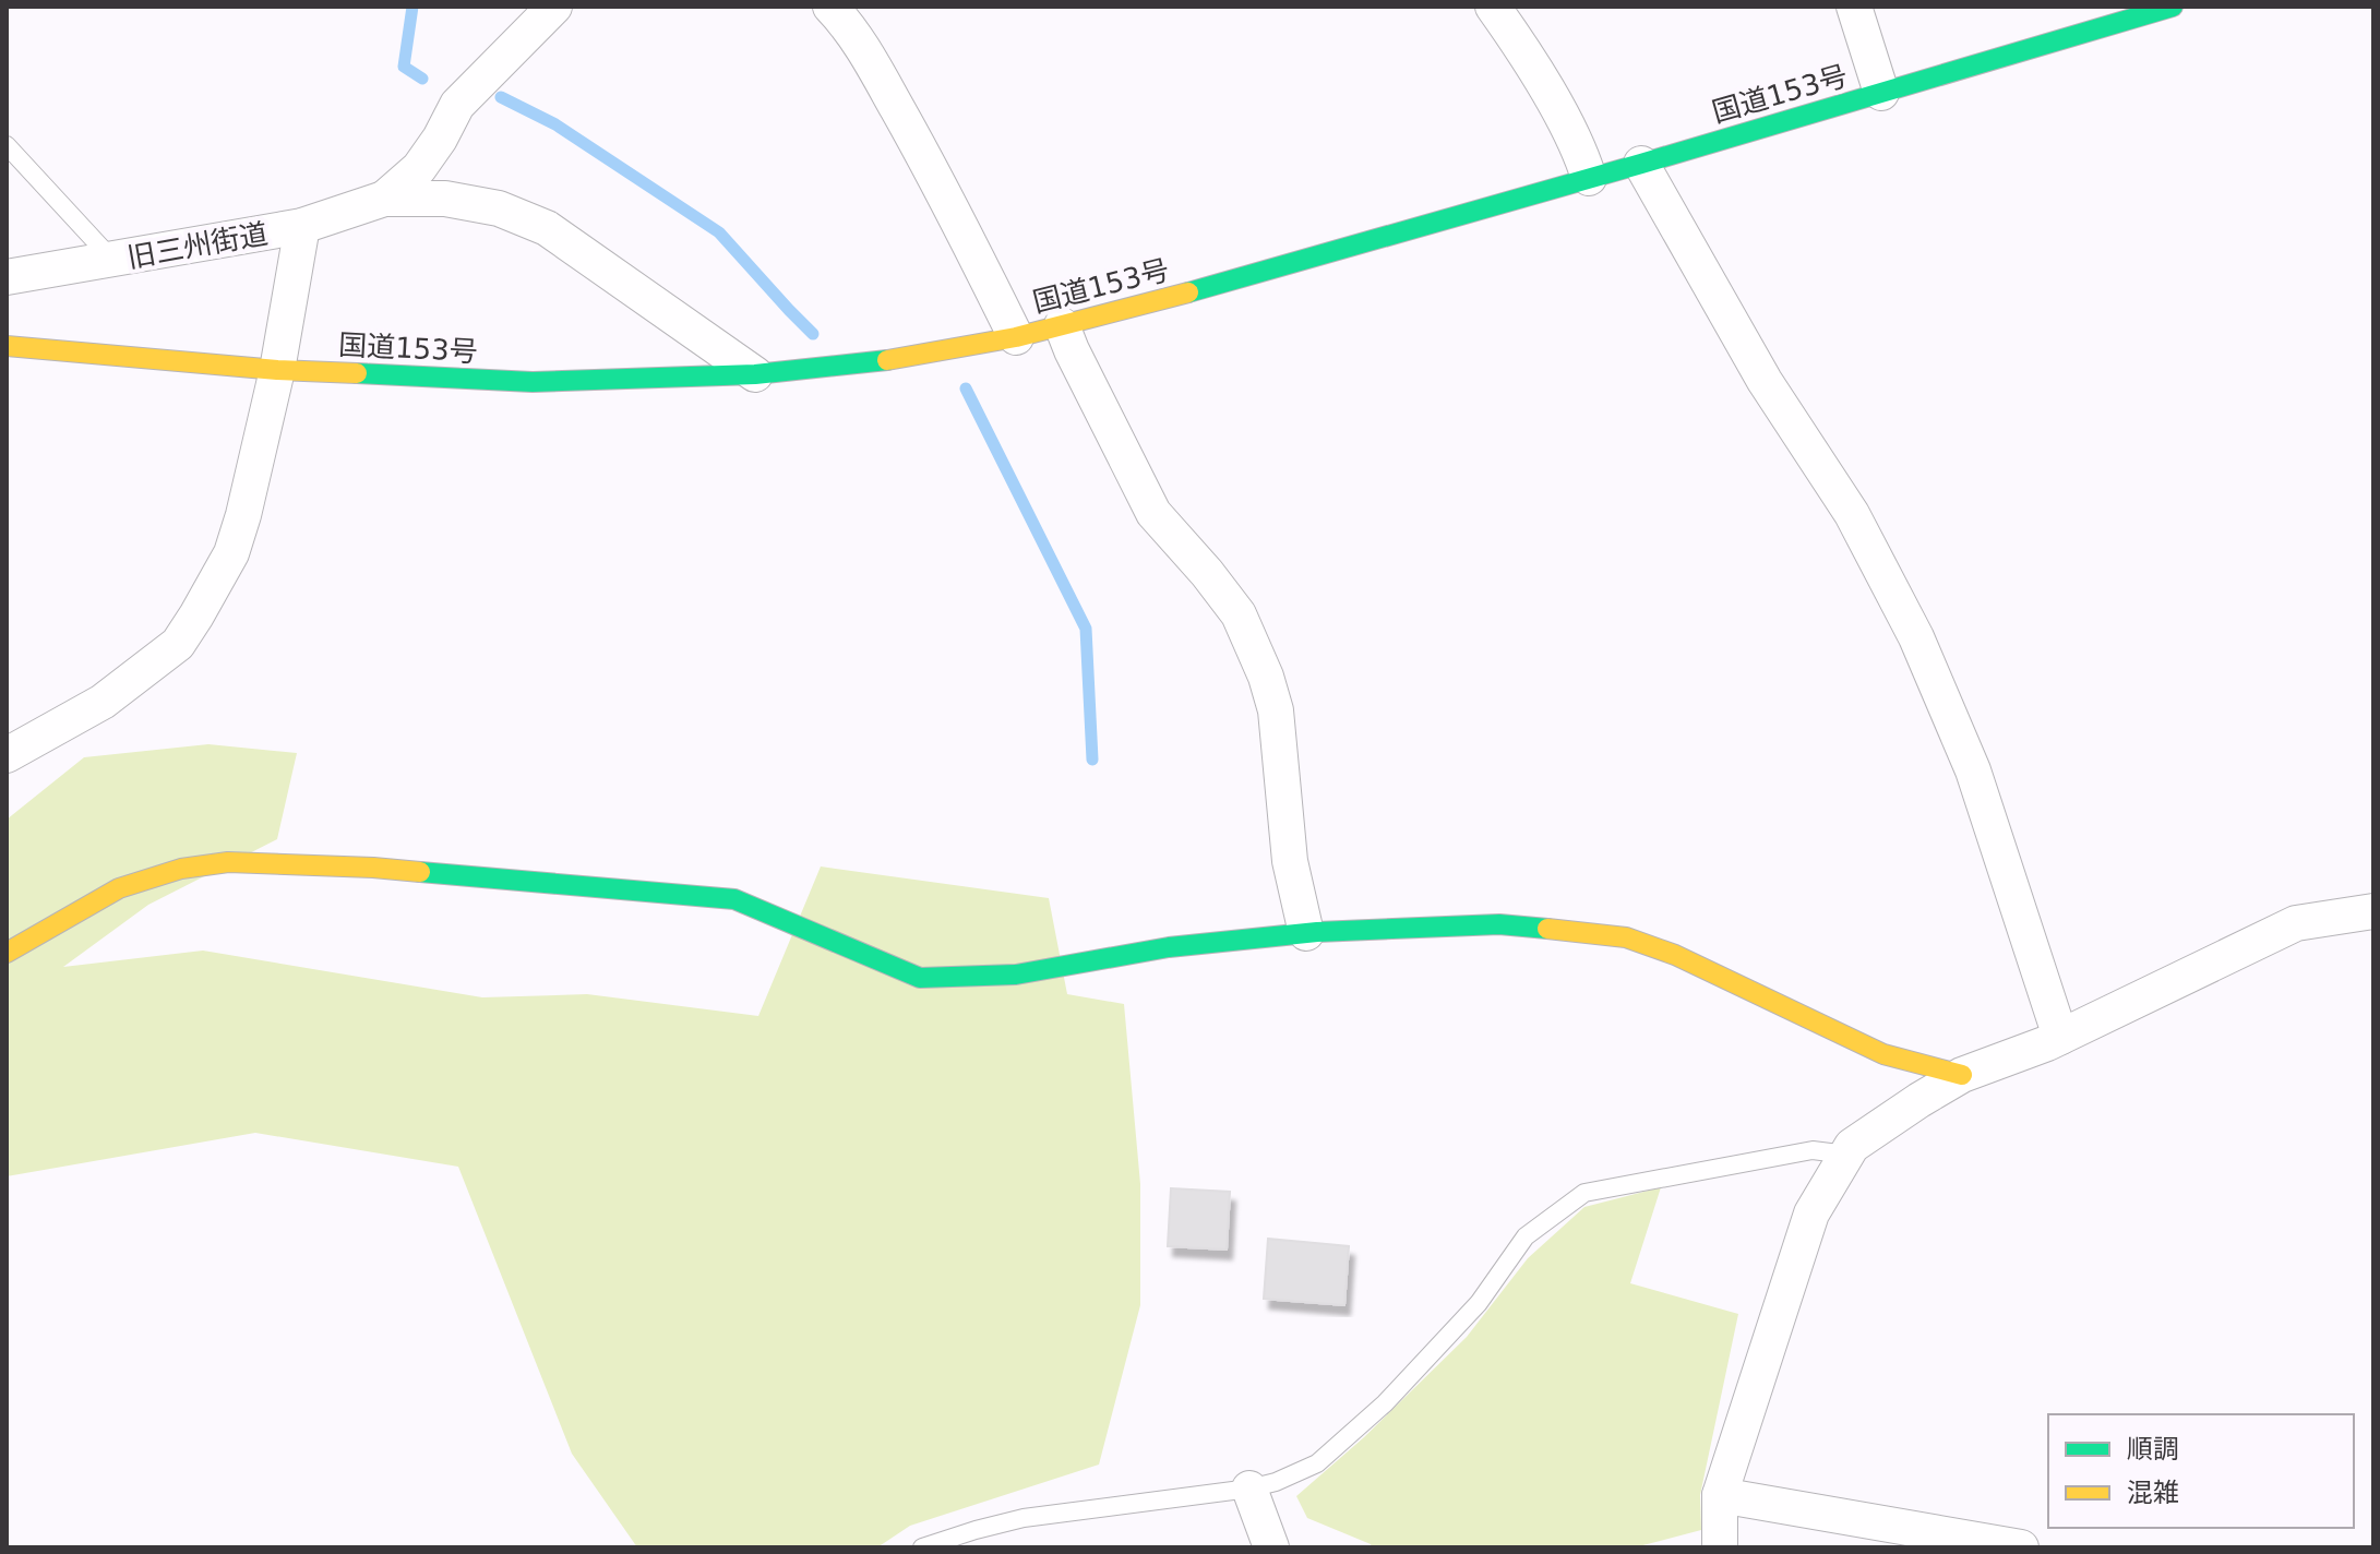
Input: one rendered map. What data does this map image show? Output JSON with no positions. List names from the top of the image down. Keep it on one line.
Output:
{"streets":{"main road":["国道153号"],"street":["旧三州街道"]},"legend":["順調","混雑"]}
